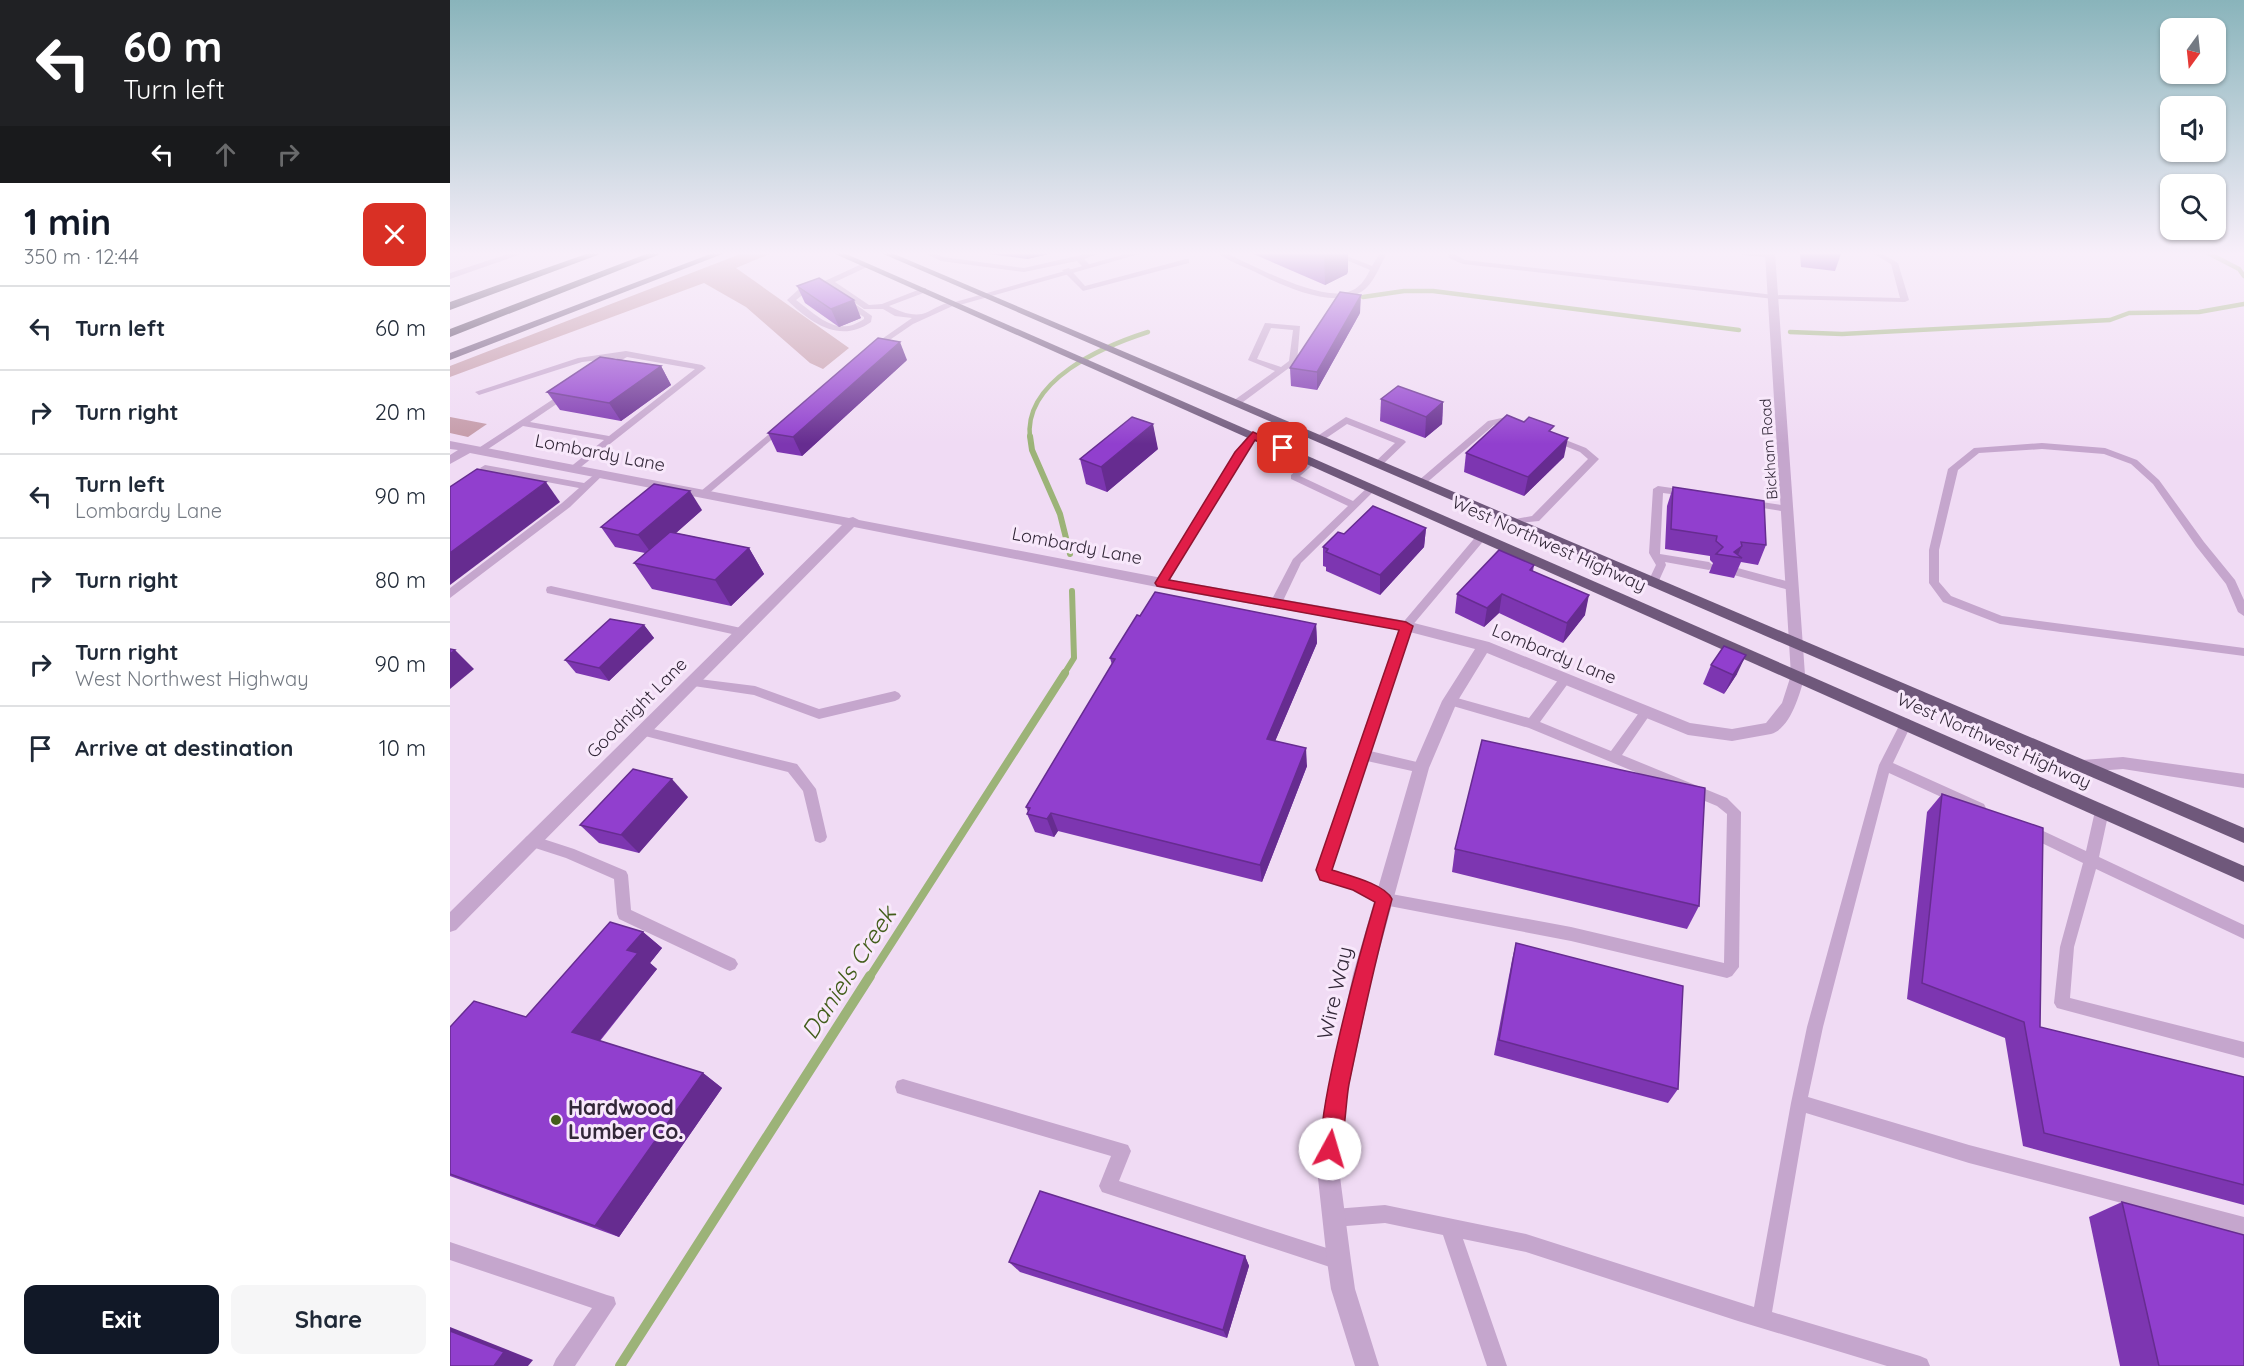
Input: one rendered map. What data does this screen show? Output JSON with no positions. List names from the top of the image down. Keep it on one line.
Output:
{"streets":{"main road":["West Northwest Highway"],"street":["Bickham Road","Lombardy Lane","Goodnight Lane","Wire Way"]},"crossings":[["Bickham Road","Lombardy Lane"],["Bickham Road","West Northwest Highway"],["Lombardy Lane","West Northwest Highway"],["Lombardy Lane","Goodnight Lane"],["Lombardy Lane","Wire Way"]],"water":["Daniels Creek"],"places":["Hardwood Lumber Co."],"north":"bottom","page":{"turn":["60 m","Turn left"],"heading":["1 min","350 m · 12:44"],"list":[{"name":"Turn left","value":"60 m"},{"name":"Turn right","value":"20 m"},{"name":"Turn left","note":"Lombardy Lane","value":"90 m"},{"name":"Turn right","value":"80 m"},{"name":"Turn right","note":"West Northwest Highway","value":"90 m"},{"name":"Arrive at destination","value":"10 m"}],"buttons":["Exit","Share"]}}
